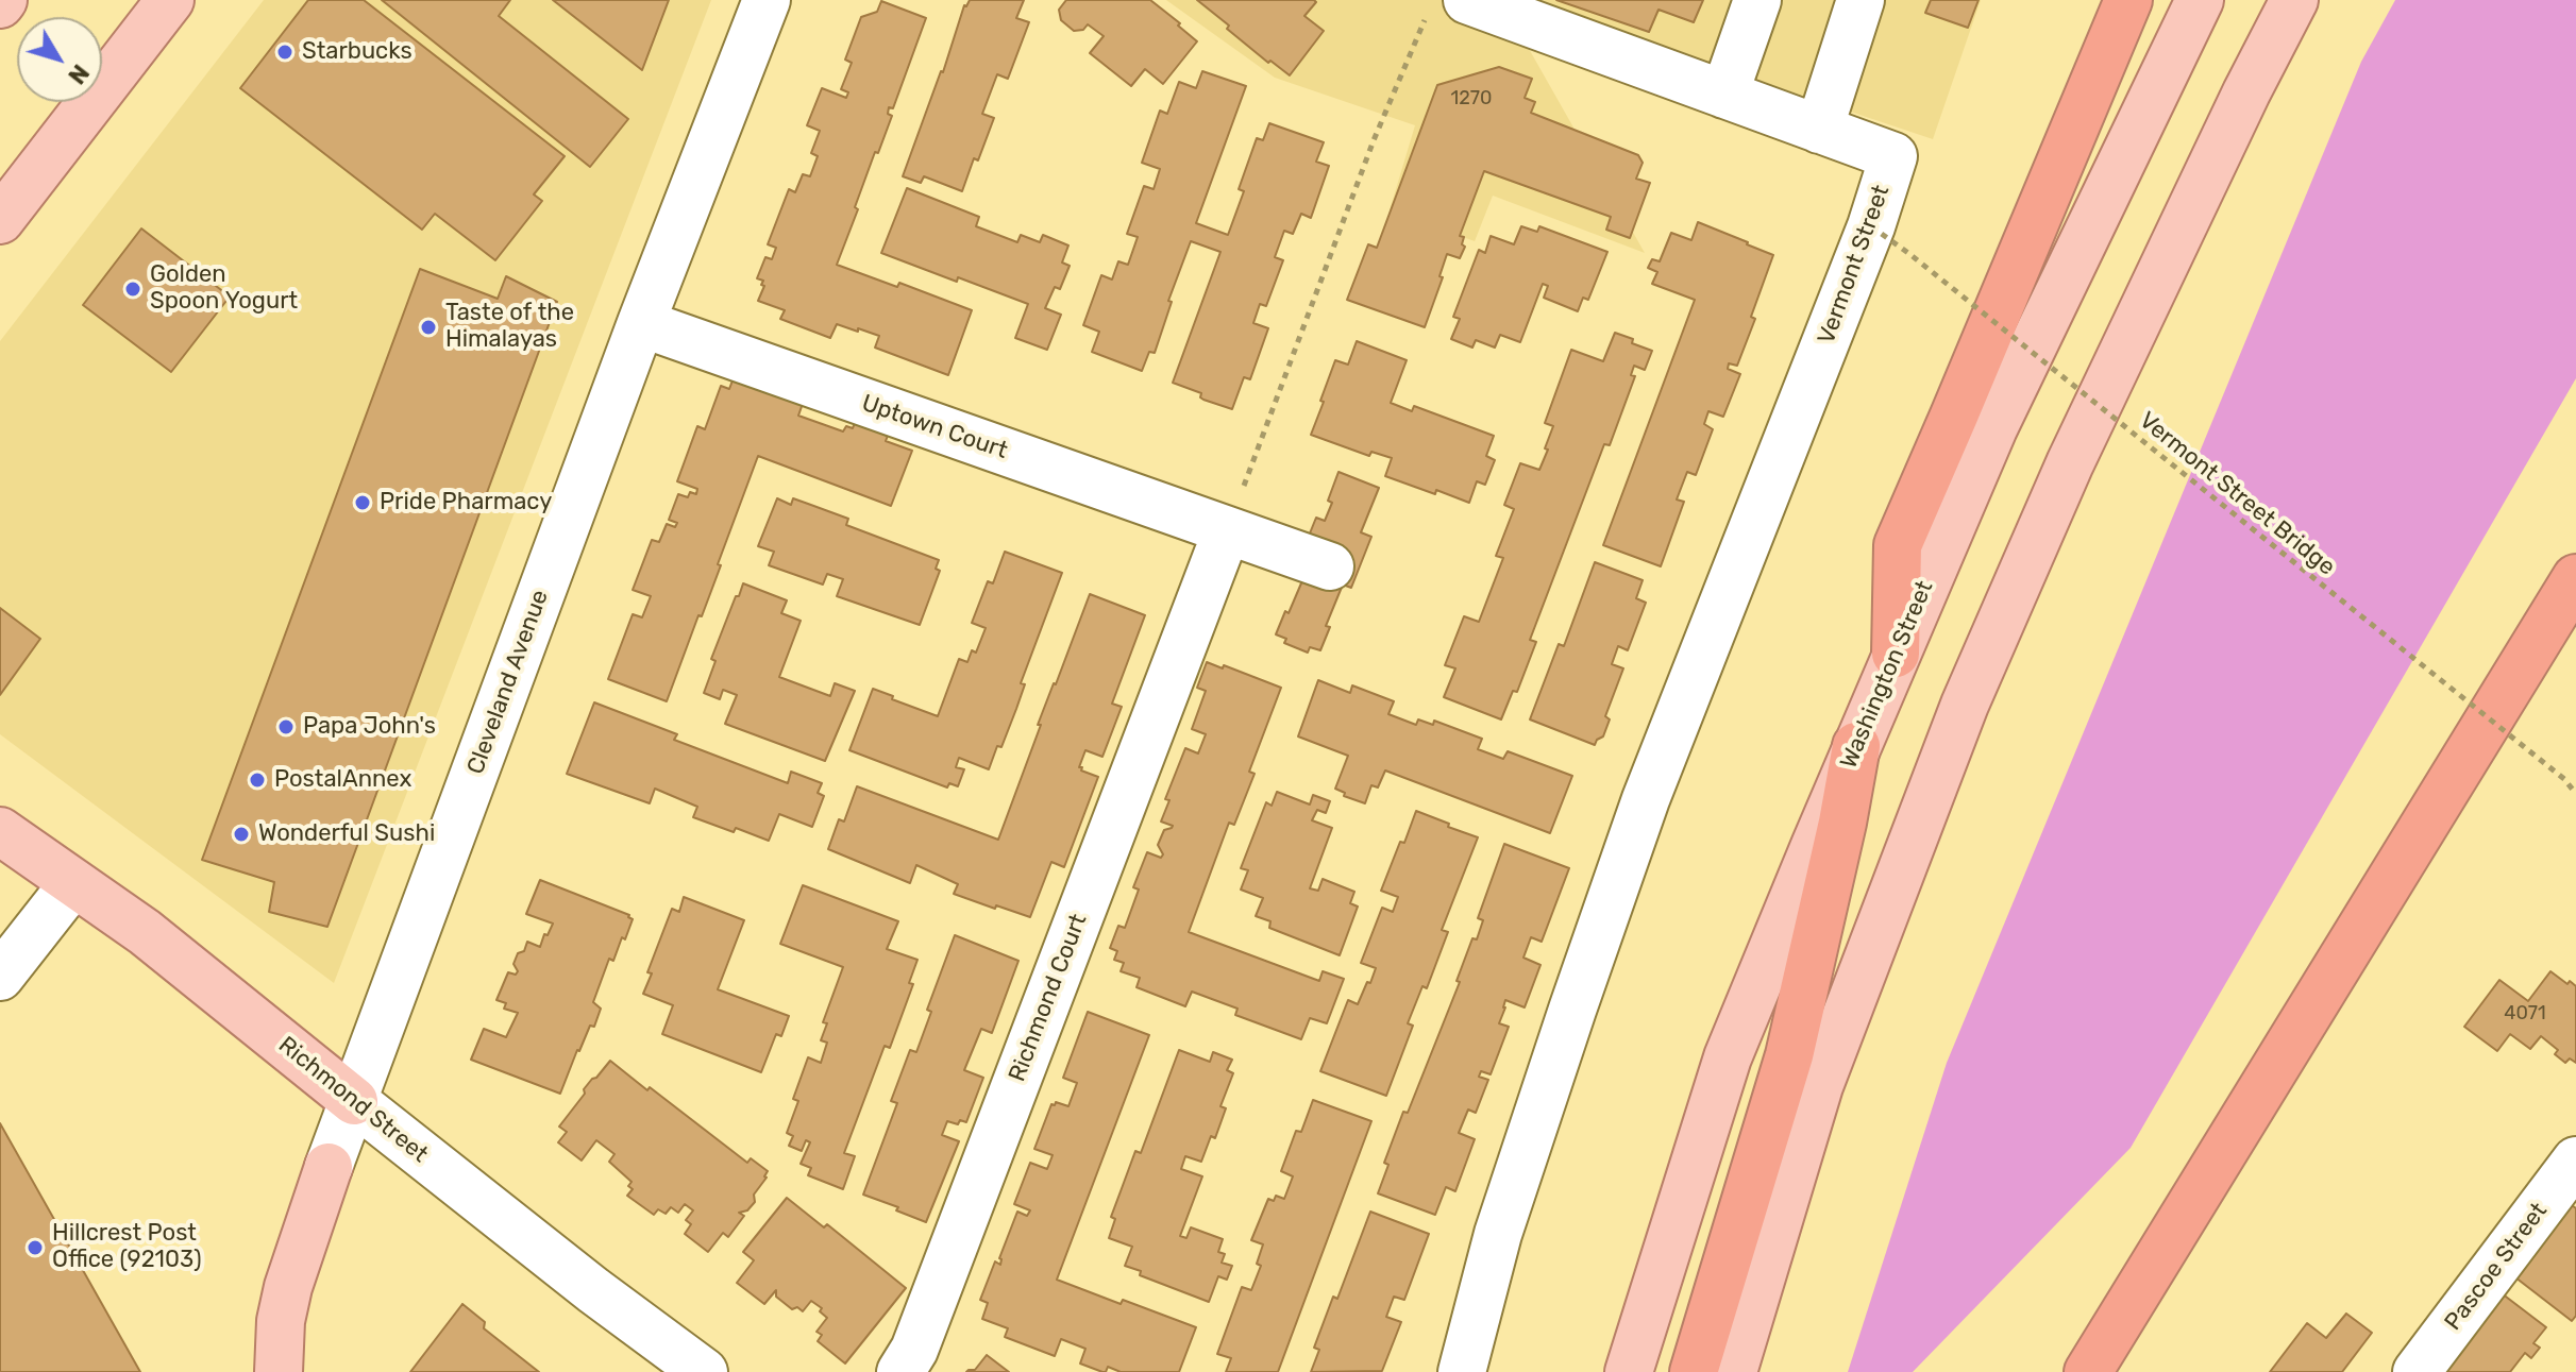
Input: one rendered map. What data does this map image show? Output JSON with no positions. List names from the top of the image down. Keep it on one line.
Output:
{"streets":{"main road":["Washington Street","Cleveland Avenue","Richmond Street"],"street":["Vermont Street","Uptown Court","Richmond Court","Pascoe Street"],"path":["Vermont Street Bridge"]},"crossings":[["Vermont Street","Vermont Street Bridge"],["Uptown Court","Cleveland Avenue"],["Uptown Court","Richmond Court"],["Cleveland Avenue","Richmond Street"]],"places":["Starbucks","Golden Spoon Yogurt","Taste of the Himalayas","Pride Pharmacy","Papa John's","PostalAnnex","Wonderful Sushi","Hillcrest Post Office (92103)"],"house_numbers":["1270","4071"],"north":"bottom right"}
